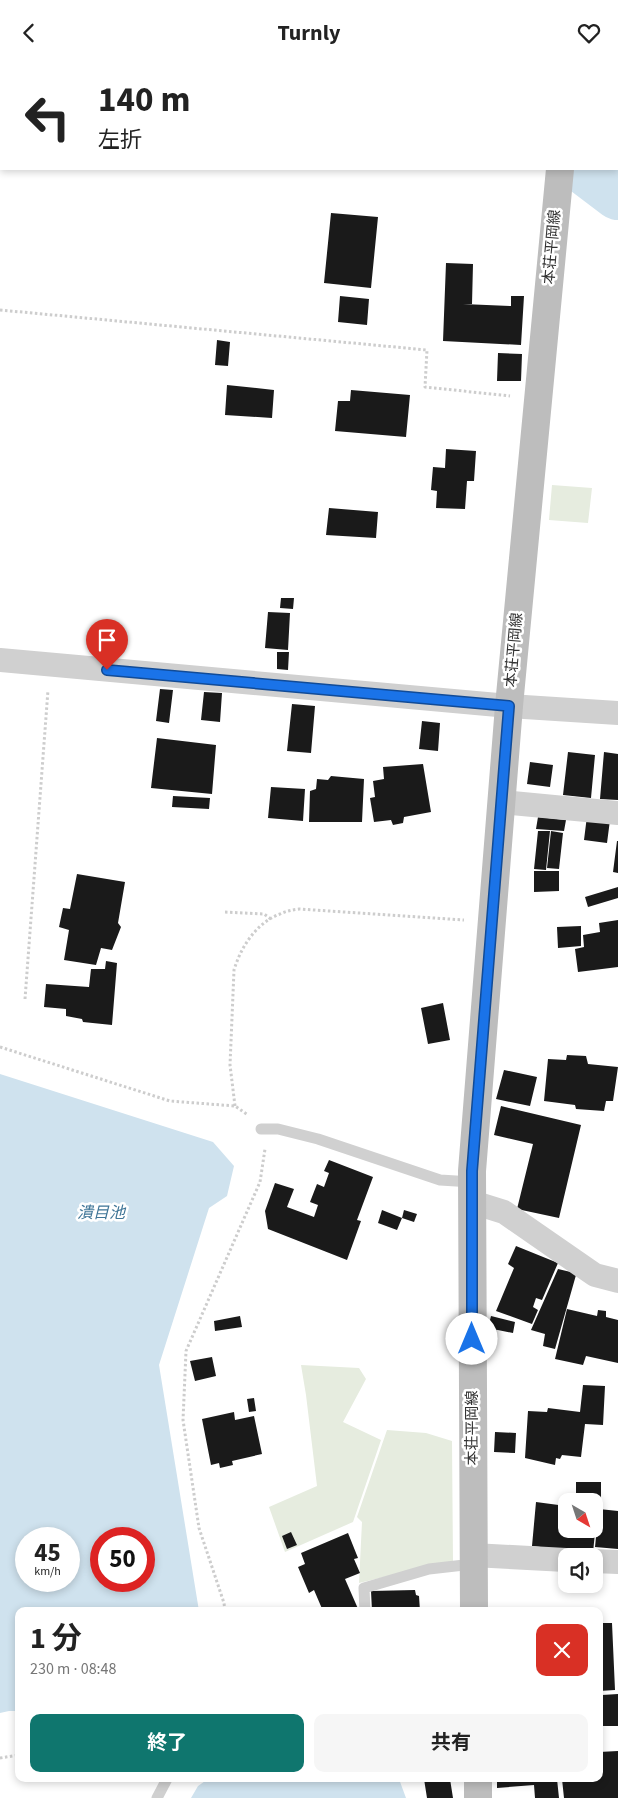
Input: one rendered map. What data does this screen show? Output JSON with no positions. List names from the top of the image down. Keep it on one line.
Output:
{"streets":{"main road":["本荘平岡線"]},"water":["潰目池"],"north":"bottom right","page":{"header":"Turnly","turn":["140 m","左折"],"speed":"45 km/h","limit":"50","heading":["1 分","230 m · 08:48"],"buttons":["終了","共有"]}}
